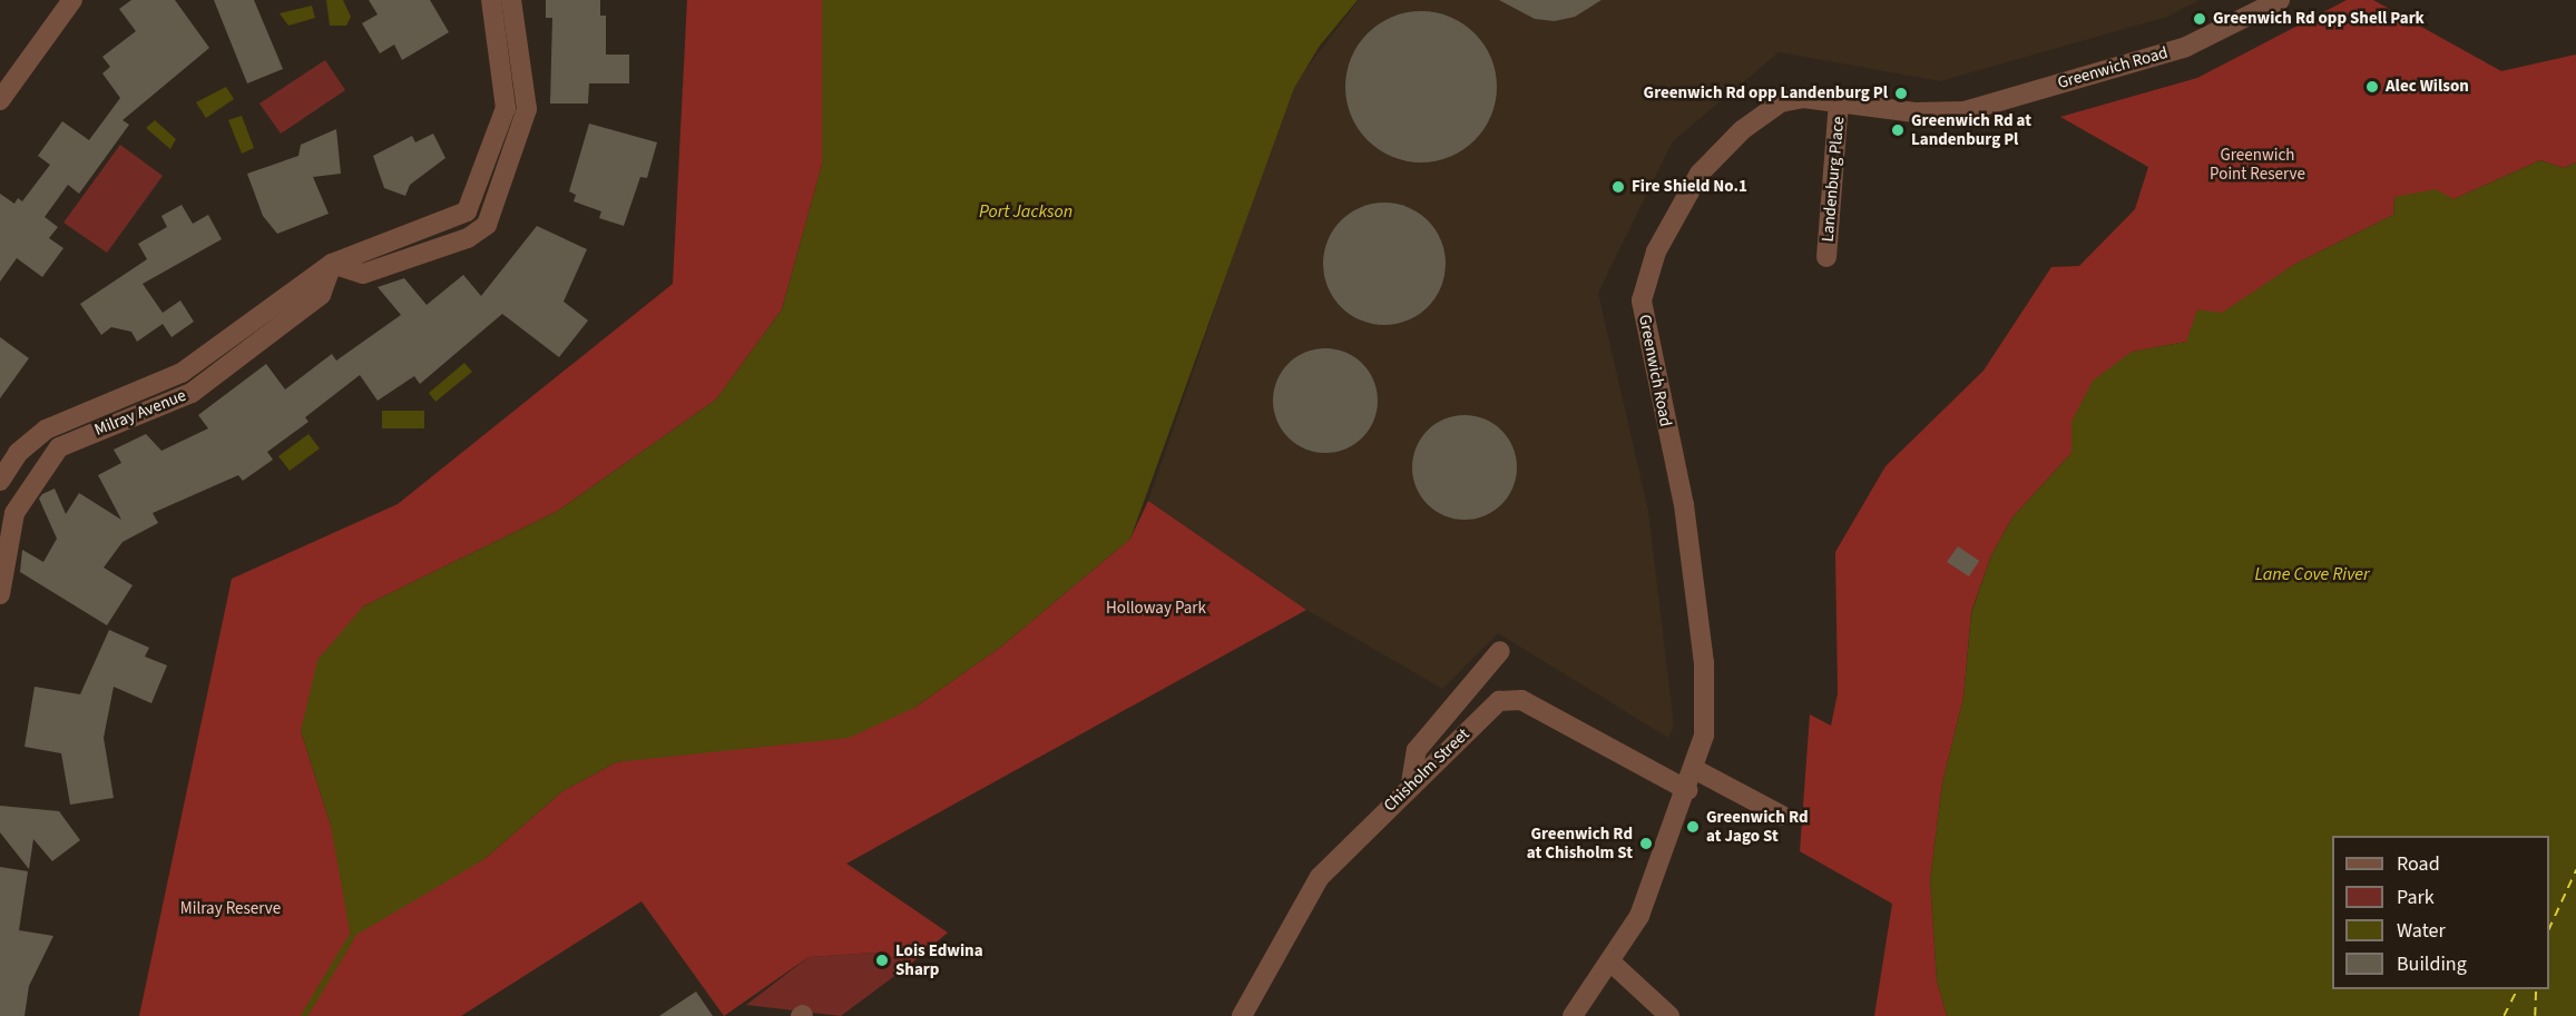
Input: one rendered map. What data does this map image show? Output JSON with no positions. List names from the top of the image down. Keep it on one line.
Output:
{"streets":{"street":["Greenwich Road","Landenburg Place","Milray Avenue","Chisholm Street"]},"crossings":[["Greenwich Road","Landenburg Place"],["Greenwich Road","Chisholm Street"]],"water":["Port Jackson","Lane Cove River"],"parks":["Greenwich Point Reserve","Holloway Park","Milray Reserve"],"places":["Greenwich Rd opp Shell Park","Alec Wilson","Greenwich Rd opp Landenburg Pl","Greenwich Rd at Landenburg Pl","Fire Shield No.1","Greenwich Rd at Jago St","Greenwich Rd at Chisholm St","Lois Edwina Sharp"],"legend":["Road","Park","Water","Building"]}
